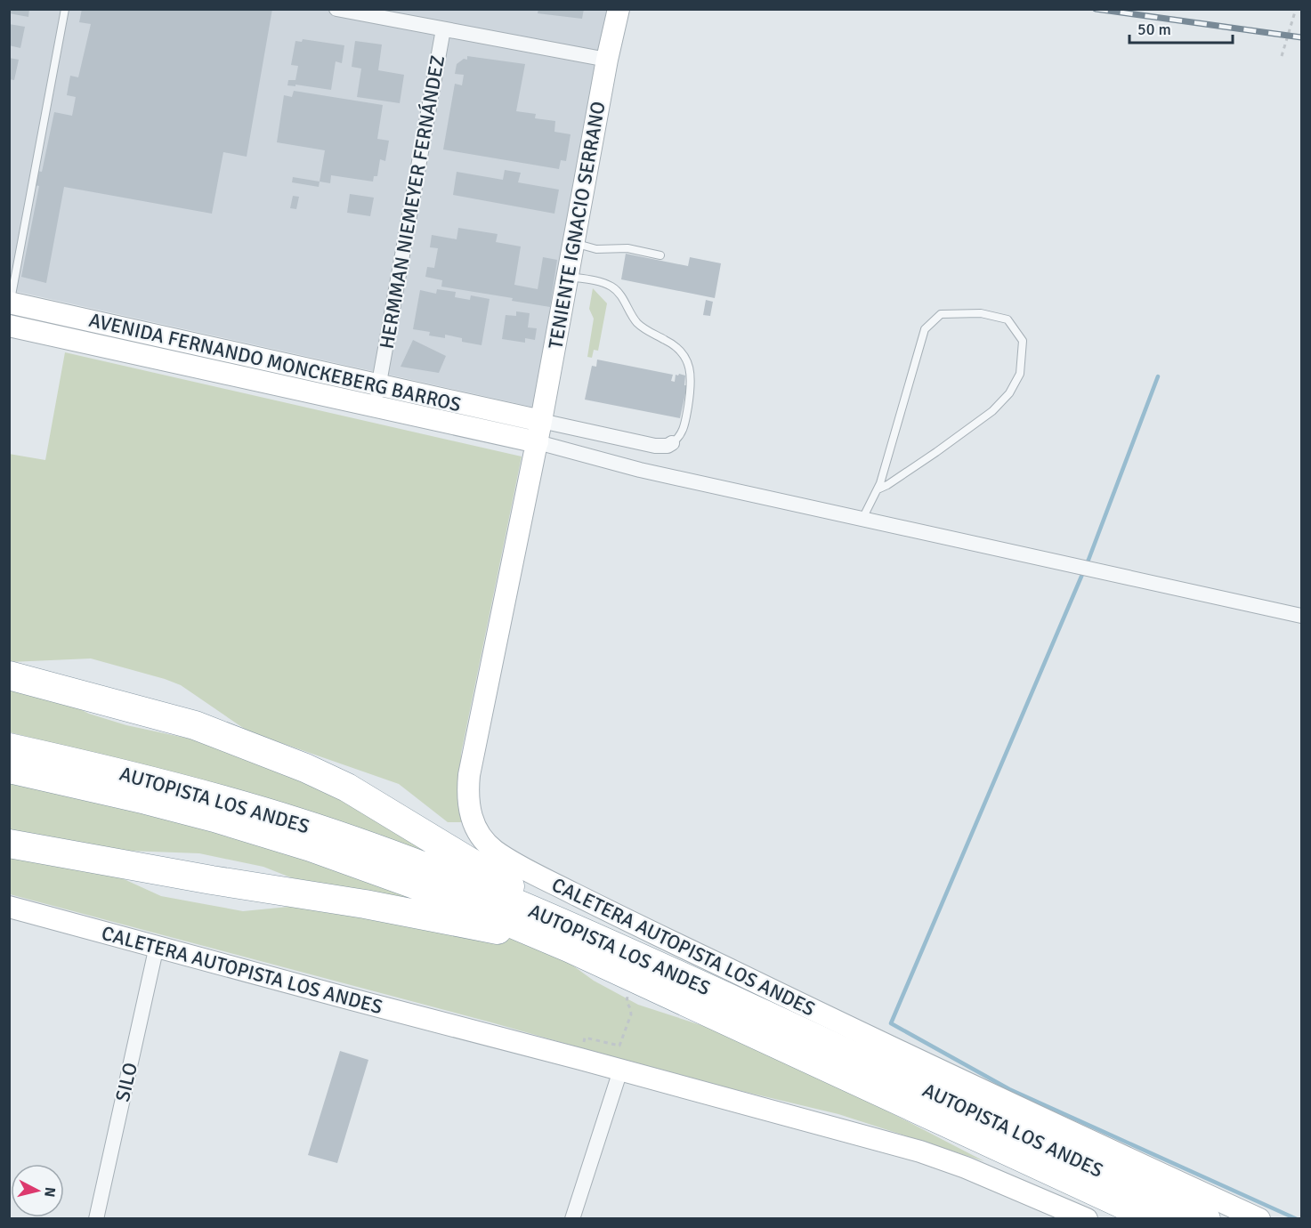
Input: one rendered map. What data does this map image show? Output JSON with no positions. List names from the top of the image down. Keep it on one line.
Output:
{"streets":{"highway":["AUTOPISTA LOS ANDES"],"street":["HERMMAN NIEMEYER FERNÁNDEZ","TENIENTE IGNACIO SERRANO","AVENIDA FERNANDO MONCKEBERG BARROS","CALETERA AUTOPISTA LOS ANDES","SILO"]},"crossings":[["HERMMAN NIEMEYER FERNÁNDEZ","AVENIDA FERNANDO MONCKEBERG BARROS"],["TENIENTE IGNACIO SERRANO","AVENIDA FERNANDO MONCKEBERG BARROS"],["TENIENTE IGNACIO SERRANO","CALETERA AUTOPISTA LOS ANDES"],["AVENIDA FERNANDO MONCKEBERG BARROS","CALETERA AUTOPISTA LOS ANDES"],["CALETERA AUTOPISTA LOS ANDES","SILO"]],"scale_bar":"50 m","north":"right"}
